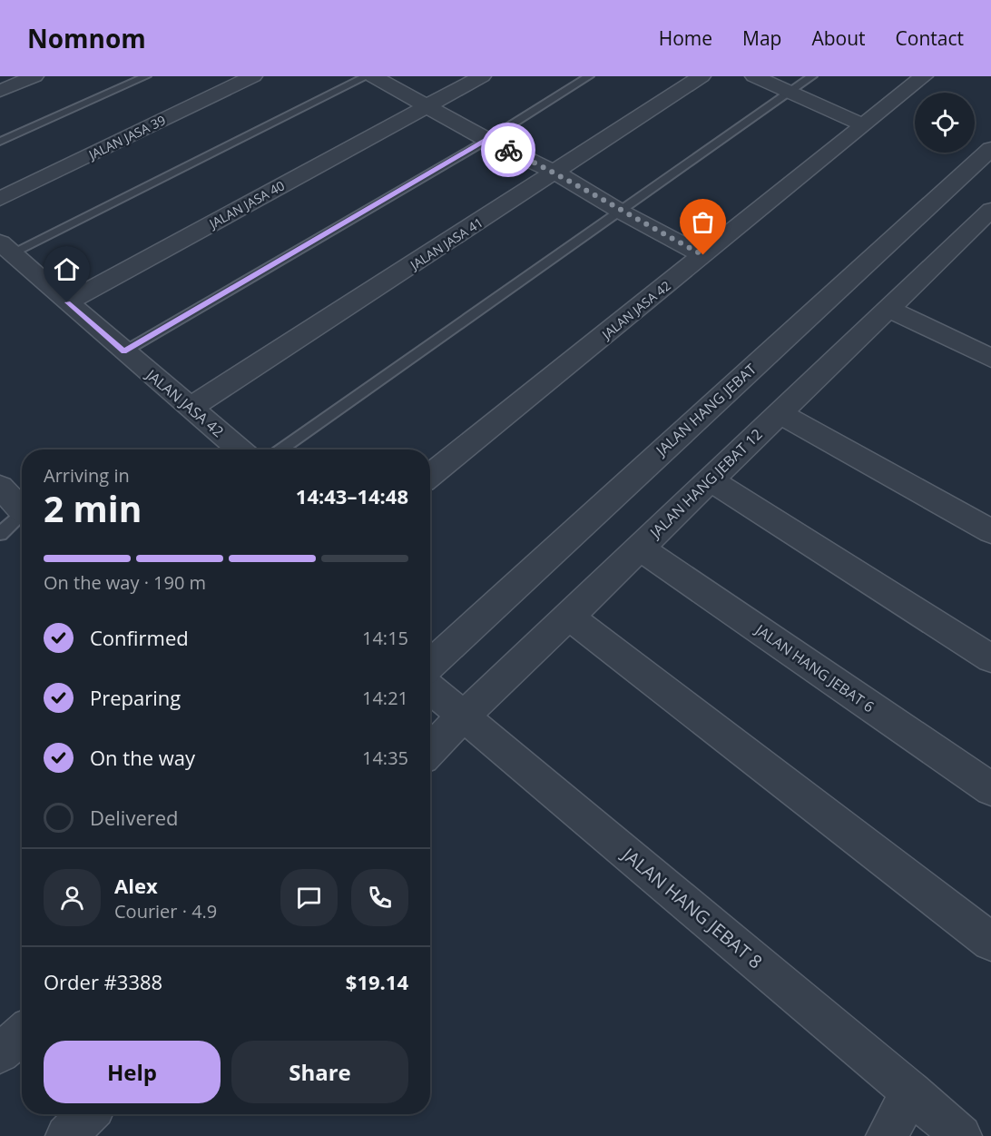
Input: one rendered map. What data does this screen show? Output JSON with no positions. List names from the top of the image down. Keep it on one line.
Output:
{"streets":{"street":["JALAN JASA 39","JALAN JASA 40","JALAN JASA 41","JALAN JASA 42","JALAN HANG JEBAT","JALAN HANG JEBAT 12","JALAN HANG JEBAT 6","JALAN HANG JEBAT 8"]},"crossings":[["JALAN JASA 40","JALAN JASA 42"],["JALAN JASA 41","JALAN JASA 42"],["JALAN HANG JEBAT 12","JALAN HANG JEBAT 6"],["JALAN HANG JEBAT 12","JALAN HANG JEBAT 8"]],"page":{"header":"Nomnom","nav":["Home","Map","About","Contact"],"heading":["2 min","Arriving in","14:43–14:48"],"panel":["Alex","Courier · 4.9","Order #3388","$19.14"],"bar":"On the way · 190 m","list":[["Confirmed","14:15"],["Preparing","14:21"],["On the way","14:35"],"Delivered"],"buttons":["Help","Share"]}}
